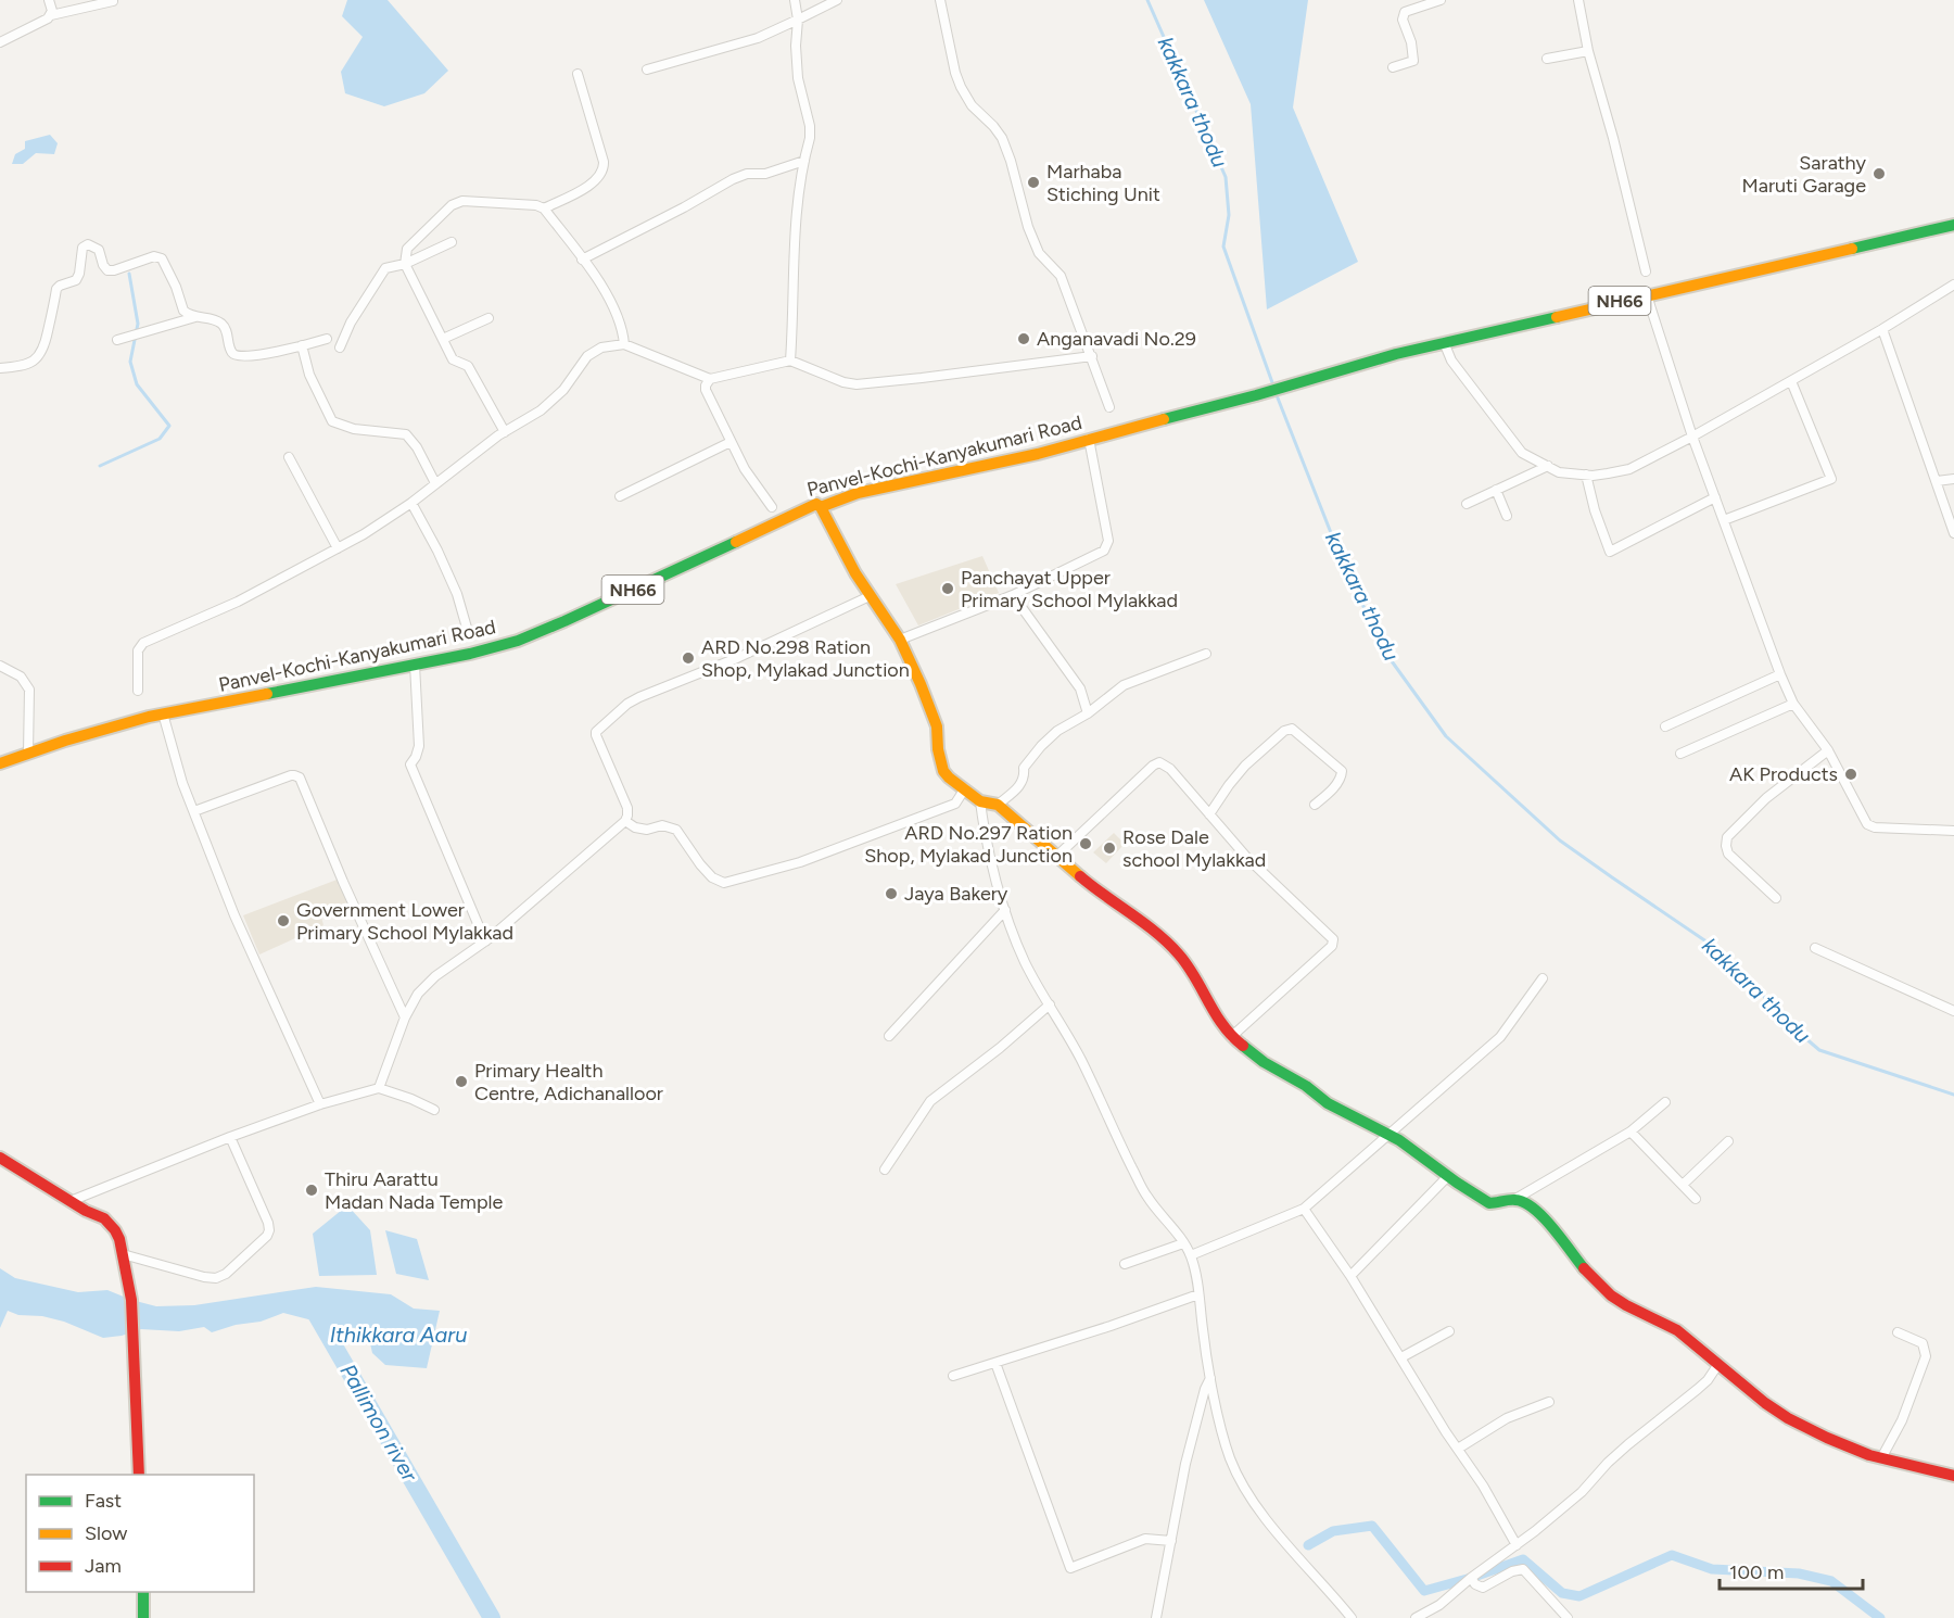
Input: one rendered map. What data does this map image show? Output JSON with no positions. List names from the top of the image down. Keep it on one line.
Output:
{"streets":{"main road":["NH66","Panvel-Kochi-Kanyakumari Road"]},"water":["kakkara thodu","Ithikkara Aaru","Pallimon river"],"places":["Sarathy Maruti Garage","Marhaba Stiching Unit","Anganavadi No.29","Panchayat Upper Primary School Mylakkad","ARD No.298 Ration Shop, Mylakad Junction","AK Products","ARD No.297 Ration Shop, Mylakad Junction","Rose Dale school Mylakkad","Jaya Bakery","Government Lower Primary School Mylakkad","Primary Health Centre, Adichanalloor","Thiru Aarattu Madan Nada Temple"],"legend":["Fast","Slow","Jam"],"scale_bar":"100 m"}
